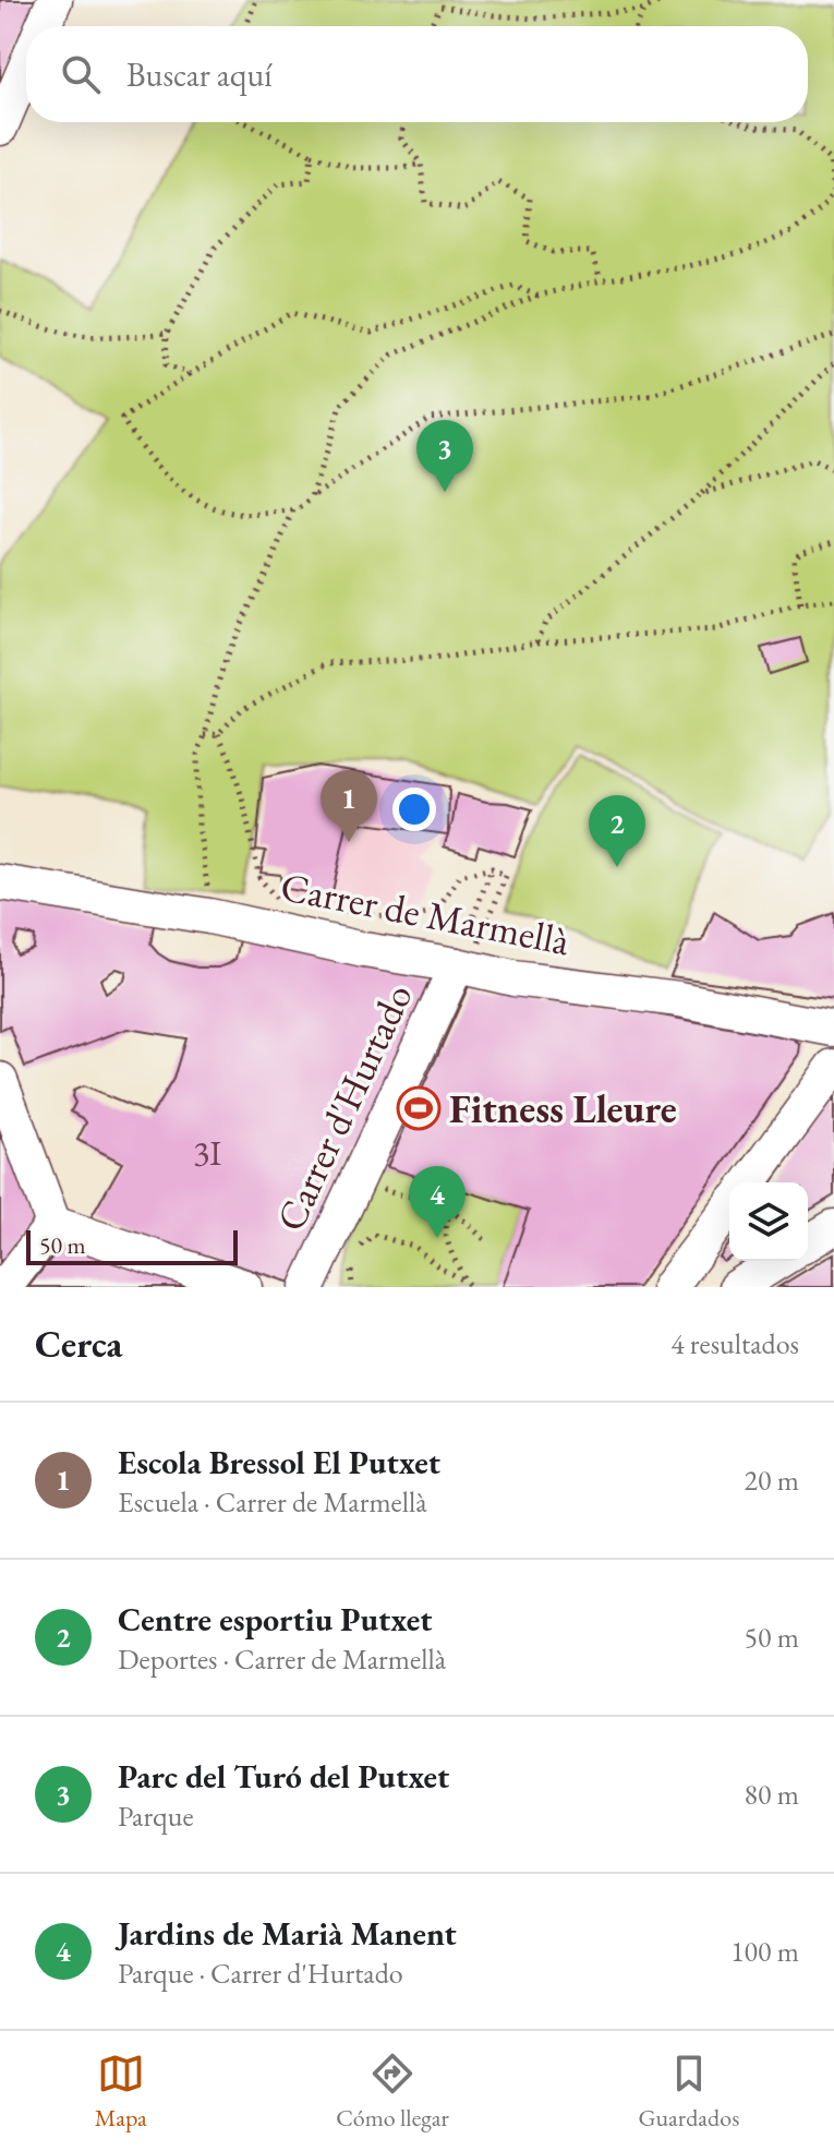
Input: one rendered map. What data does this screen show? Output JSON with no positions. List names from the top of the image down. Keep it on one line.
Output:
{"streets":{"street":["Carrer de Marmellà","Carrer d'Hurtado"]},"crossings":[["Carrer de Marmellà","Carrer d'Hurtado"]],"places":{"sports":["Fitness Lleure"]},"house_numbers":["3I"],"scale_bar":"50 m","page":{"search":"Buscar aquí","pins":["3","1","2","4"],"scale":"50 m","heading":["Cerca","4 resultados"],"list":[{"mark":"1","name":"Escola Bressol El Putxet","note":"Escuela · Carrer de Marmellà","value":"20 m"},{"mark":"2","name":"Centre esportiu Putxet","note":"Deportes · Carrer de Marmellà","value":"50 m"},{"mark":"3","name":"Parc del Turó del Putxet","note":"Parque","value":"80 m"},{"mark":"4","name":"Jardins de Marià Manent","note":"Parque · Carrer d'Hurtado","value":"100 m"}],"nav":["Mapa","Cómo llegar","Guardados"]}}
